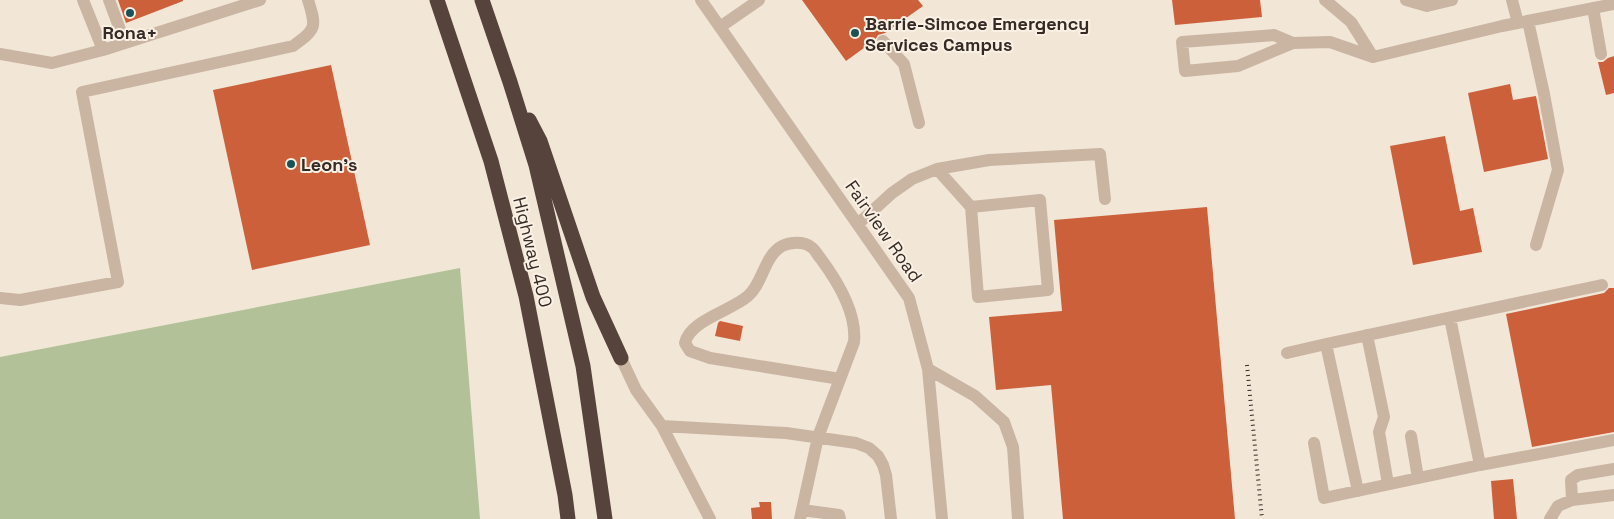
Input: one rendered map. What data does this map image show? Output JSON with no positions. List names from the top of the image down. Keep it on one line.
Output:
{"streets":{"highway":["Highway 400"],"street":["Fairview Road"]},"places":["Rona+","Barrie-Simcoe Emergency Services Campus","Leon's"]}
